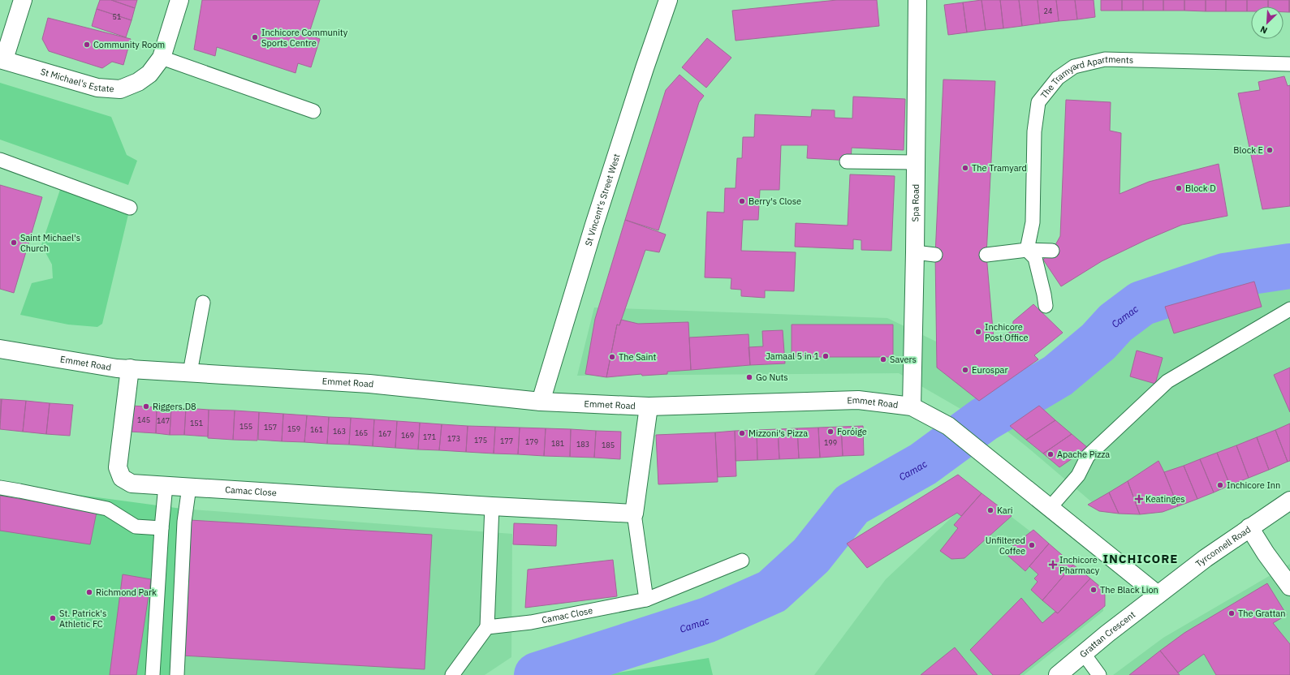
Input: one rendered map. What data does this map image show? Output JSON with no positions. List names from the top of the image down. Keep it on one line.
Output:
{"streets":{"street":["St Michael's Estate","St Vincent's Street West","Spa Road","Emmet Road","Camac Close","Tyrconnell Road","Grattan Crescent"],"lane":["The Tramyard Apartments"]},"crossings":[["St Vincent's Street West","Emmet Road"],["Spa Road","Emmet Road"],["Emmet Road","Camac Close"],["Emmet Road","Tyrconnell Road"],["Emmet Road","Grattan Crescent"],["Tyrconnell Road","Grattan Crescent"]],"districts":["INCHICORE"],"water":["Camac"],"places":{"other":["Inchicore Community Sports Centre","Community Room","Block E","The Tramyard","Block D","Berry's Close","Saint Michael's Church","Inchicore Post Office","Jamaal 5 in 1","The Saint","Savers","Eurospar","Go Nuts","Riggers.D8","Foróige","Mizzoni's Pizza","Apache Pizza","Inchicore Inn","Kari","Unfiltered Coffee","The Black Lion","Richmond Park","The Grattan","St. Patrick's Athletic FC"],"health":["Keatinges","Inchicore Pharmacy"]},"house_numbers":["24","51","145","147","151","155","157","159","161","163","165","167","169","171","173","175","177","179","199","181","183","185"],"north":"bottom left"}
